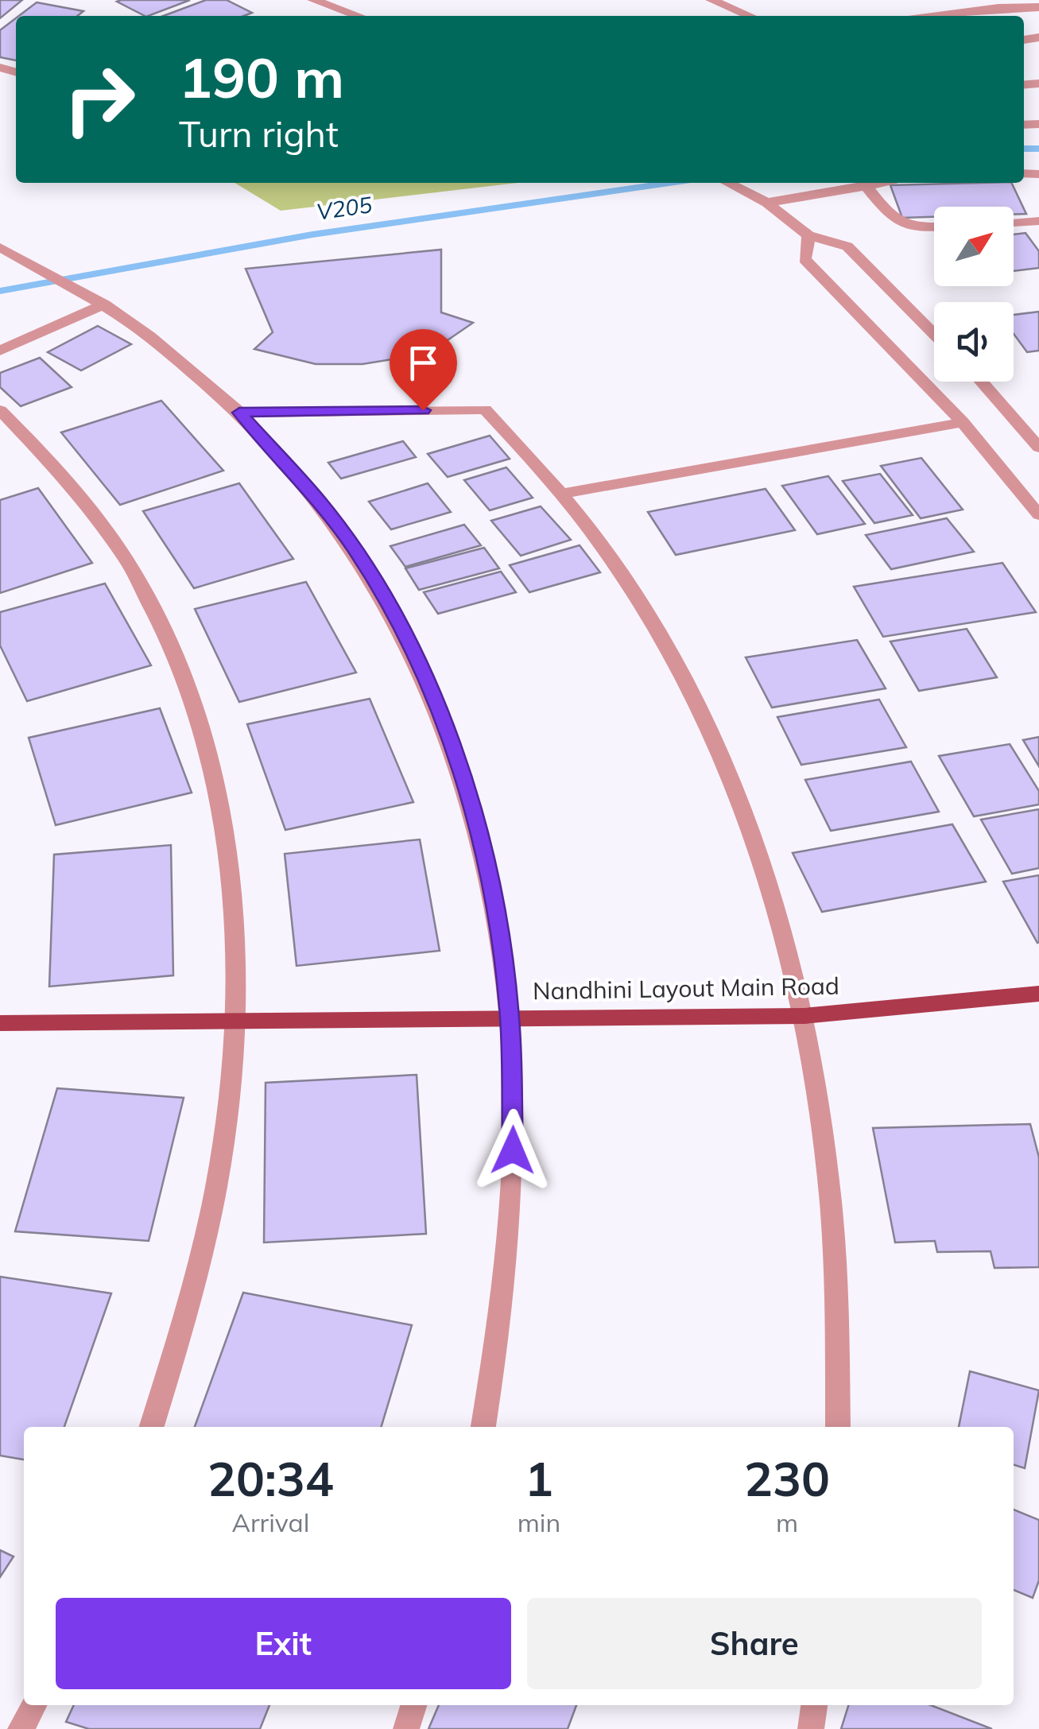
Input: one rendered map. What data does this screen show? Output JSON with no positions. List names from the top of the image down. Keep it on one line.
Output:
{"streets":{"main road":["Nandhini Layout Main Road"]},"water":["V205"],"north":"top right","page":{"turn":["190 m","Turn right"],"eta":["20:34","Arrival","1","min","230","m"],"buttons":["Exit","Share"]}}
